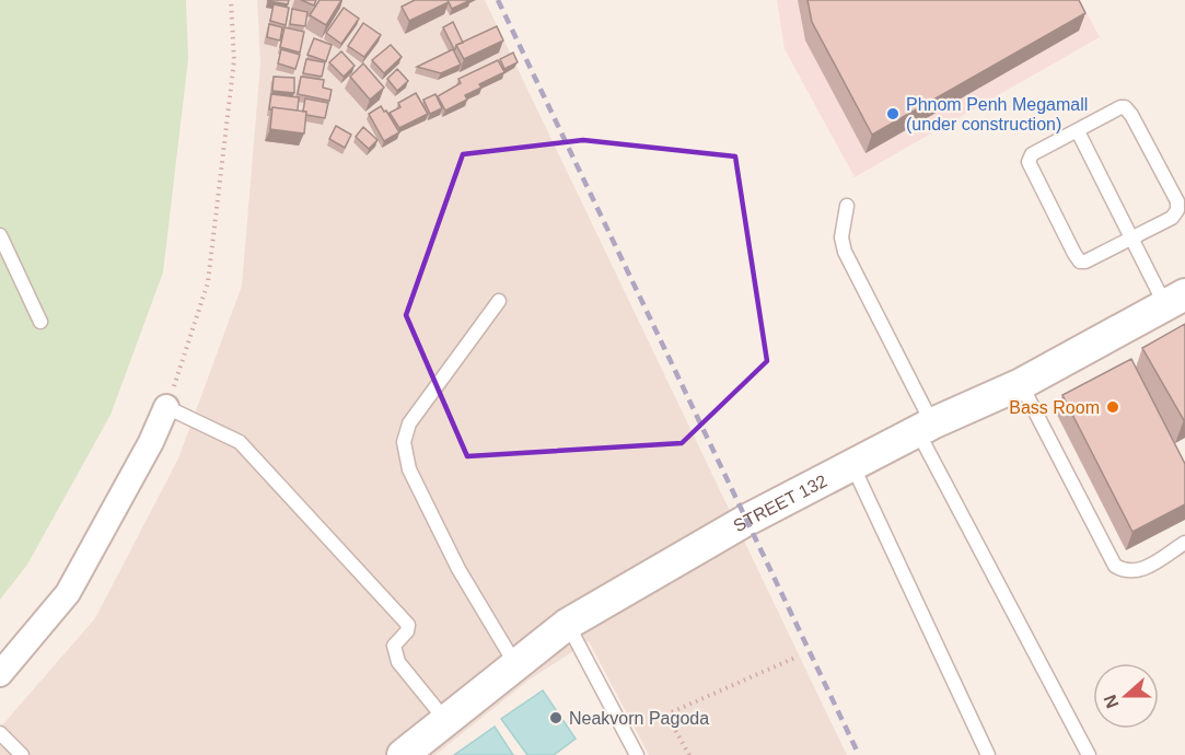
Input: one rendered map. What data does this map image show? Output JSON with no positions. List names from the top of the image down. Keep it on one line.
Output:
{"streets":{"street":["STREET 132"]},"places":["Phnom Penh Megamall (under construction)","Bass Room","Neakvorn Pagoda"],"north":"left"}
